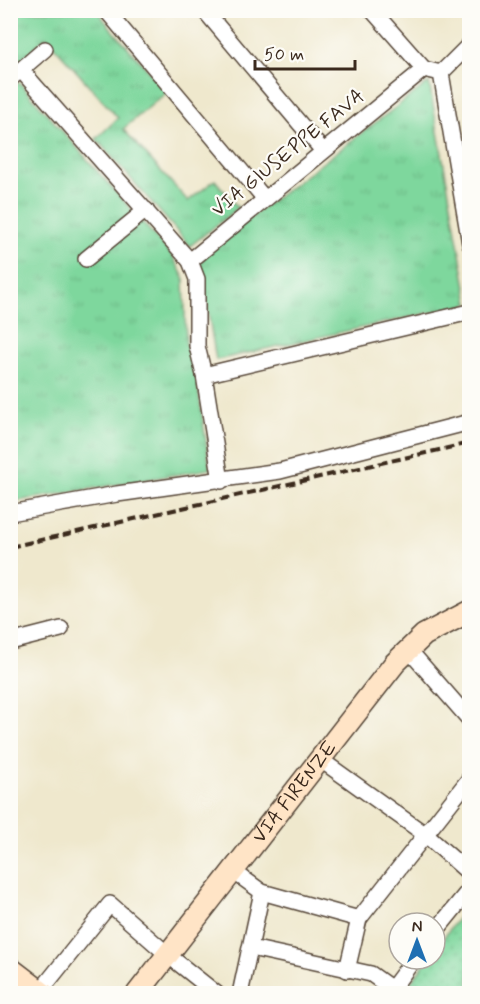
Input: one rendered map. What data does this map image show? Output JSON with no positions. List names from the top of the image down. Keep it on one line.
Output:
{"streets":{"street":["VIA GIUSEPPE FAVA","VIA FIRENZE"]},"scale_bar":"50 m","north":"top"}
